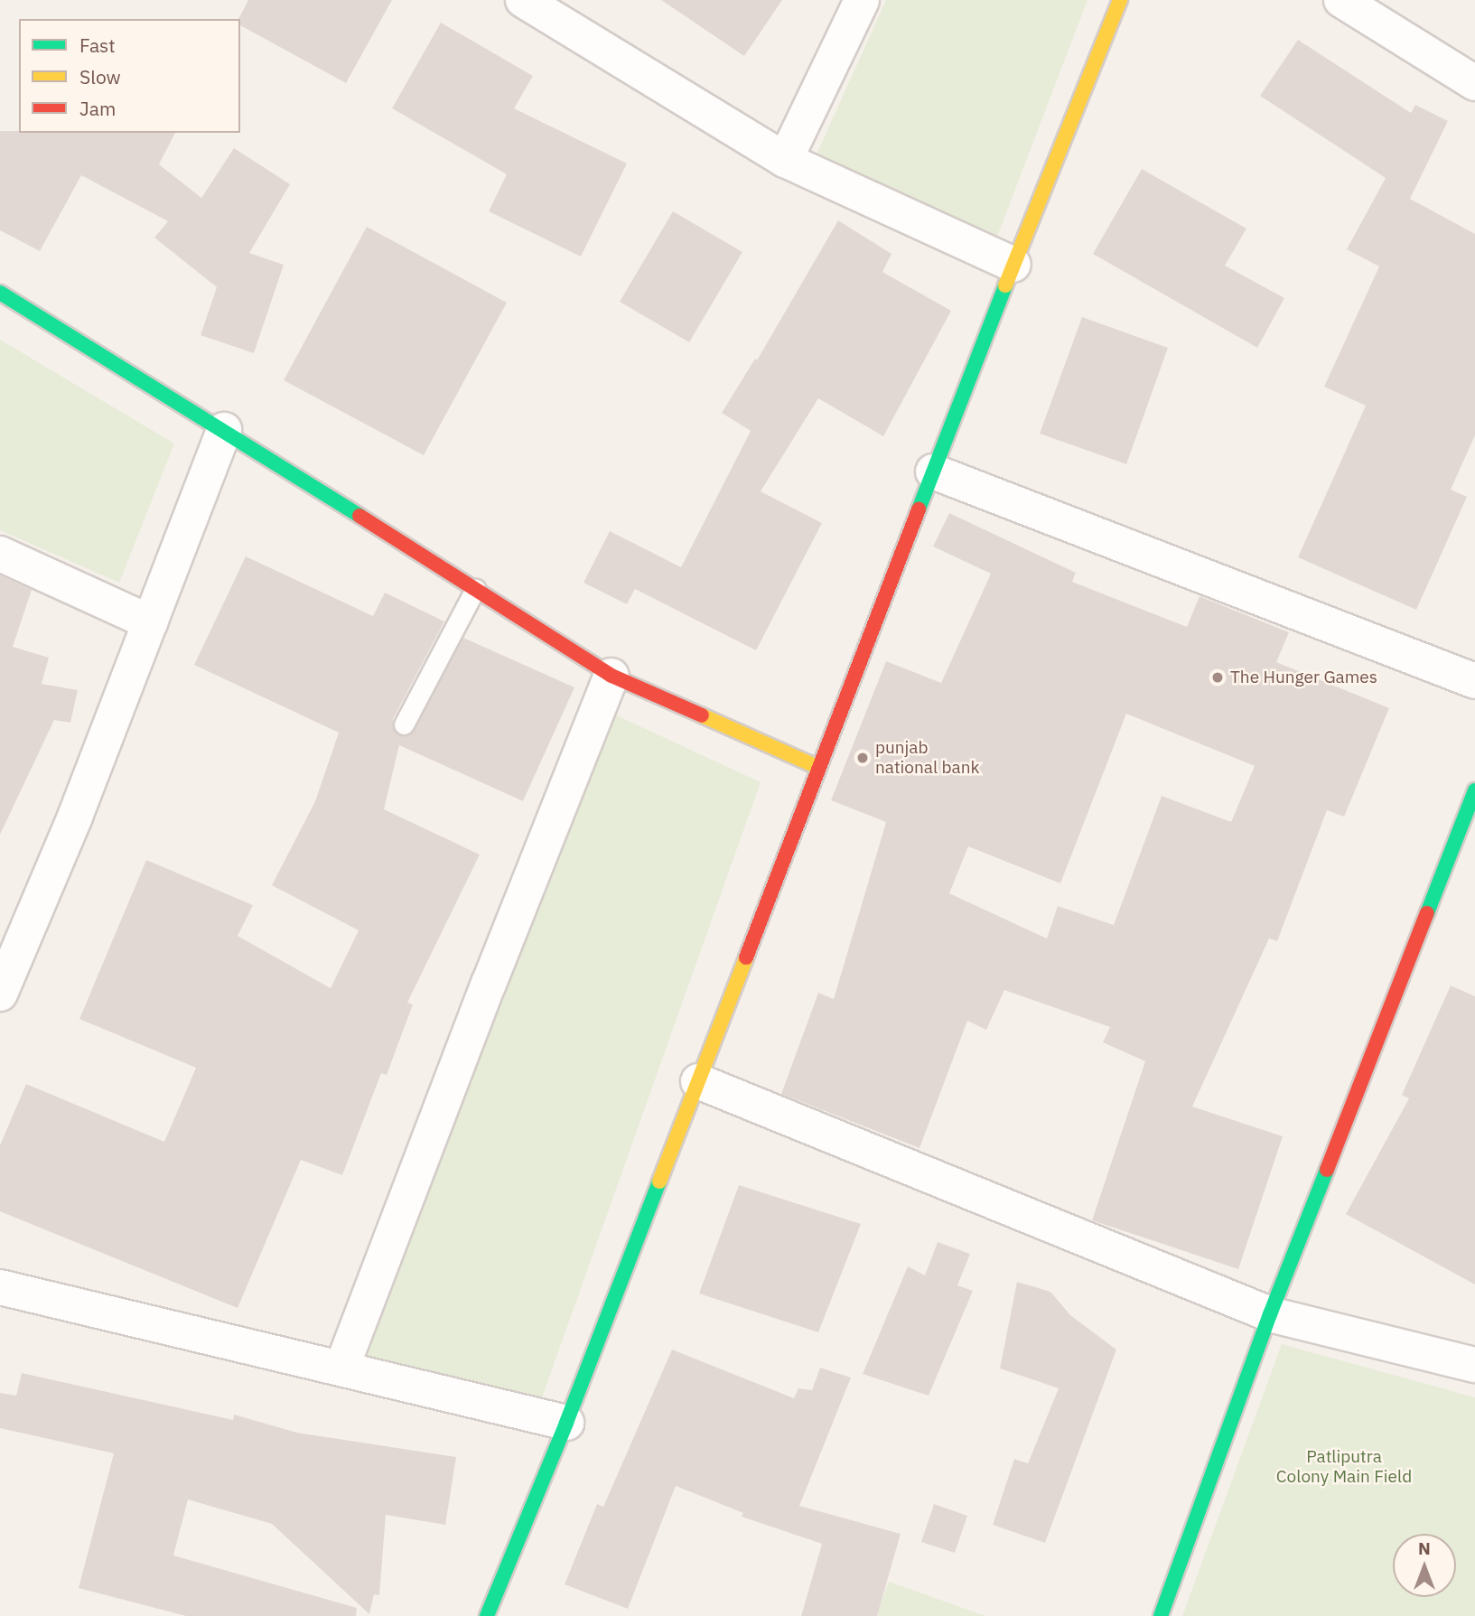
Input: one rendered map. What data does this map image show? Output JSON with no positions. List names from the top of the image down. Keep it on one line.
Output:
{"parks":["Patliputra Colony Main Field"],"places":["The Hunger Games","punjab national bank"],"legend":["Fast","Slow","Jam"],"north":"top"}
